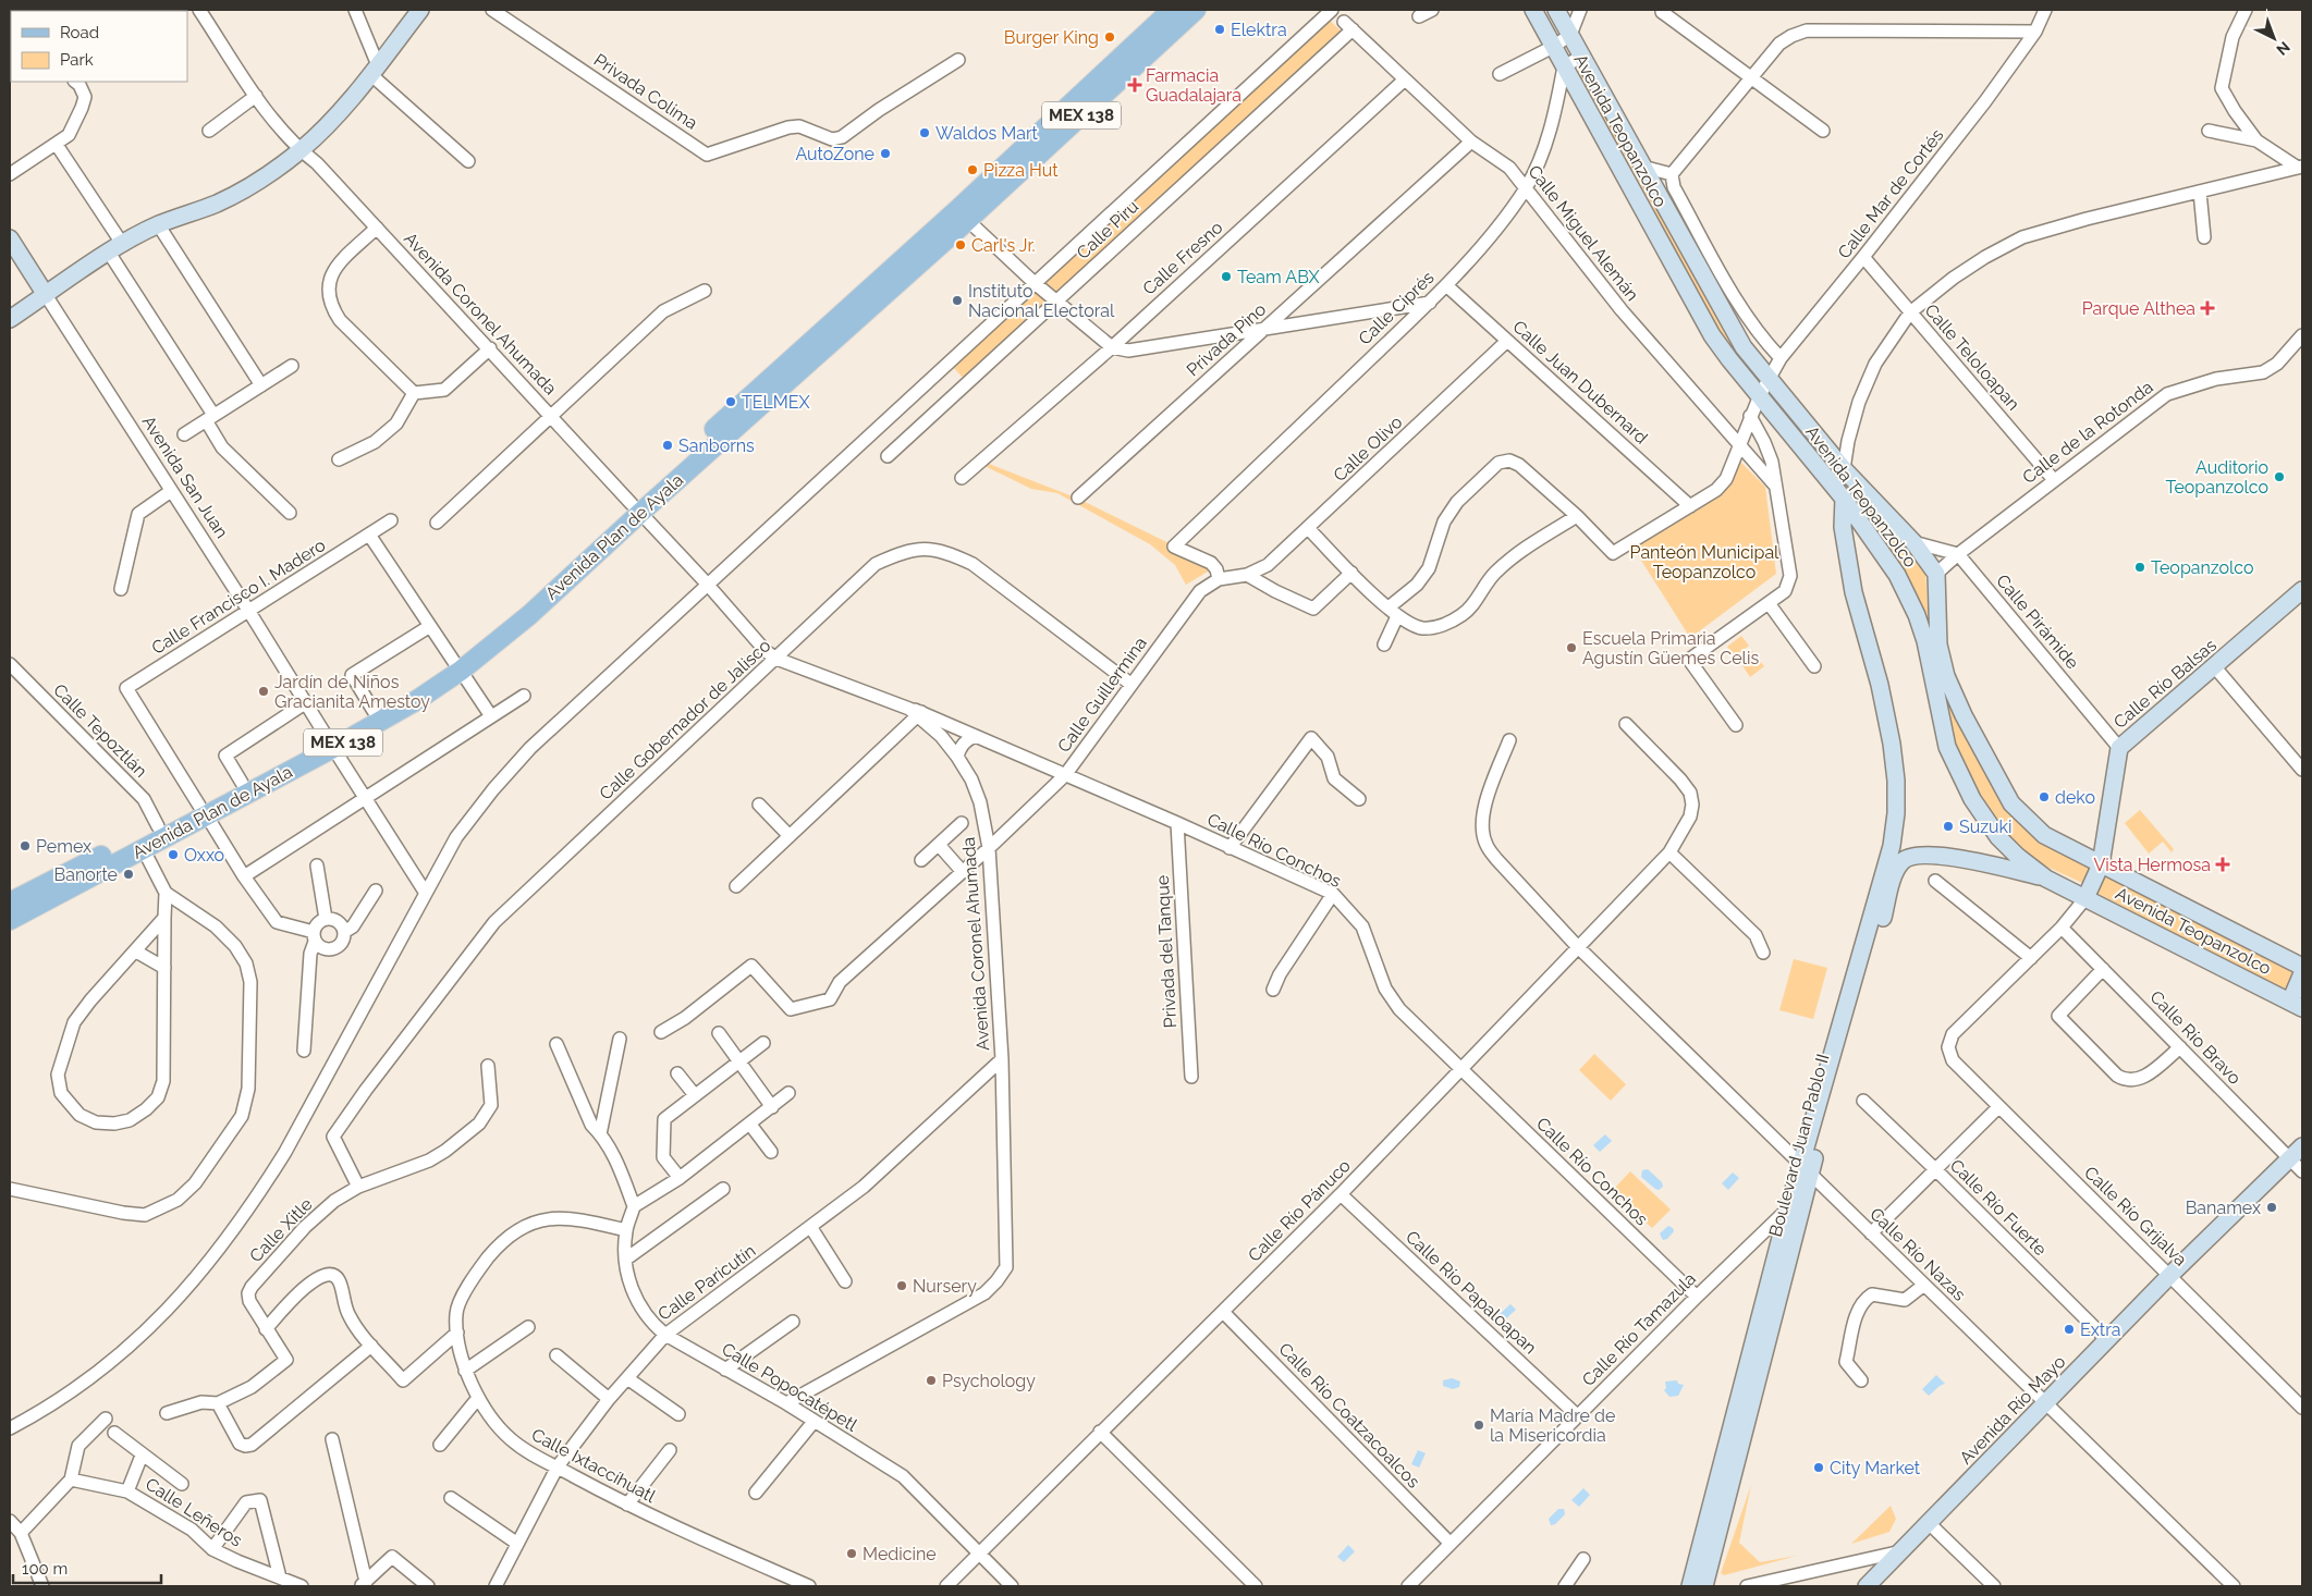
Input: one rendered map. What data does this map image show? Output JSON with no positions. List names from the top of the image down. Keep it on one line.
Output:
{"streets":{"main road":["MEX 138","Avenida Plan de Ayala"],"street":["Privada Colima","Avenida Teopanzolco","Calle Mar de Cortés","Calle Piru","Calle Miguel Alemán","Calle Fresno","Calle Ciprés","Avenida Coronel Ahumada","Privada Pino","Calle Teloloapan","Calle Juan Dubernard","Calle de la Rotonda","Calle Olivo","Avenida San Juan","Calle Francisco I. Madero","Calle Pirámide","Calle Río Balsas","Calle Guillermina","Calle Gobernador de Jalisco","Calle Tepoztlán","Calle Río Conchos","Privada del Tanque","Calle Río Bravo","Boulevard Juan Pablo II","Calle Río Fuerte","Calle Río Pánuco","Calle Río Grijalva","Calle Xitle","Calle Río Nazas","Calle Paricutín","Calle Río Papaloapan","Calle Río Tamazula","Calle Popocatépetl","Avenida Río Mayo","Calle Río Coatzacoalcos","Calle Ixtaccíhuatl","Calle Leñeros"]},"crossings":[["Avenida Teopanzolco","Calle Mar de Cortés"],["Avenida Teopanzolco","Calle Ciprés"],["Avenida Teopanzolco","Calle de la Rotonda"],["Avenida Teopanzolco","Calle Río Balsas"],["Avenida Teopanzolco","Boulevard Juan Pablo II"],["Calle Mar de Cortés","Calle Teloloapan"],["Calle Piru","Calle Miguel Alemán"],["Calle Miguel Alemán","Calle Fresno"],["Calle Miguel Alemán","Calle Ciprés"],["Calle Miguel Alemán","Privada Pino"],["Calle Ciprés","Calle Juan Dubernard"],["Calle Ciprés","Calle Guillermina"],["Avenida Coronel Ahumada","Avenida Plan de Ayala"],["Avenida Coronel Ahumada","Calle Guillermina"],["Avenida Coronel Ahumada","Calle Gobernador de Jalisco"],["Avenida Coronel Ahumada","Calle Río Conchos"],["Avenida Coronel Ahumada","Calle Paricutín"],["Avenida Coronel Ahumada","Calle Popocatépetl"],["Calle Teloloapan","Calle de la Rotonda"],["Calle Juan Dubernard","Calle Olivo"],["Calle de la Rotonda","Calle Pirámide"],["Calle Olivo","Calle Guillermina"],["Avenida San Juan","Avenida Plan de Ayala"],["Avenida San Juan","Calle Francisco I. Madero"],["Avenida Plan de Ayala","Calle Francisco I. Madero"],["Avenida Plan de Ayala","Calle Tepoztlán"],["Calle Pirámide","Calle Río Balsas"],["Calle Guillermina","Calle Gobernador de Jalisco"],["Calle Guillermina","Calle Río Conchos"],["Calle Gobernador de Jalisco","Calle Xitle"],["Calle Río Conchos","Privada del Tanque"],["Calle Río Conchos","Calle Río Pánuco"],["Calle Río Conchos","Calle Río Tamazula"],["Calle Río Bravo","Avenida Río Mayo"],["Boulevard Juan Pablo II","Calle Río Nazas"],["Boulevard Juan Pablo II","Calle Río Tamazula"],["Calle Río Fuerte","Avenida Río Mayo"],["Calle Río Pánuco","Calle Río Nazas"],["Calle Río Pánuco","Calle Río Papaloapan"],["Calle Río Pánuco","Calle Popocatépetl"],["Calle Río Pánuco","Calle Río Coatzacoalcos"],["Calle Río Grijalva","Avenida Río Mayo"],["Calle Río Nazas","Avenida Río Mayo"],["Calle Paricutín","Calle Popocatépetl"],["Calle Paricutín","Calle Ixtaccíhuatl"],["Calle Río Papaloapan","Calle Río Tamazula"],["Calle Río Tamazula","Calle Río Coatzacoalcos"],["Calle Popocatépetl","Calle Ixtaccíhuatl"]],"parks":["Panteón Municipal Teopanzolco"],"places":{"other":["Elektra","Burger King","Waldos Mart","AutoZone","Pizza Hut","Carl's Jr.","Team ABX","Instituto Nacional Electoral","TELMEX","Sanborns","Auditorio Teopanzolco","Teopanzolco","Escuela Primaria Agustín Güemes Celis","Jardín de Niños Gracianita Amestoy","deko","Suzuki","Pemex","Oxxo","Banorte","Banamex","Nursery","Extra","Psychology","María Madre de la Misericordia","City Market","Medicine"],"health":["Farmacia Guadalajara","Parque Althea","Vista Hermosa"]},"legend":["Road","Park"],"scale_bar":"100 m","north":"bottom right"}
